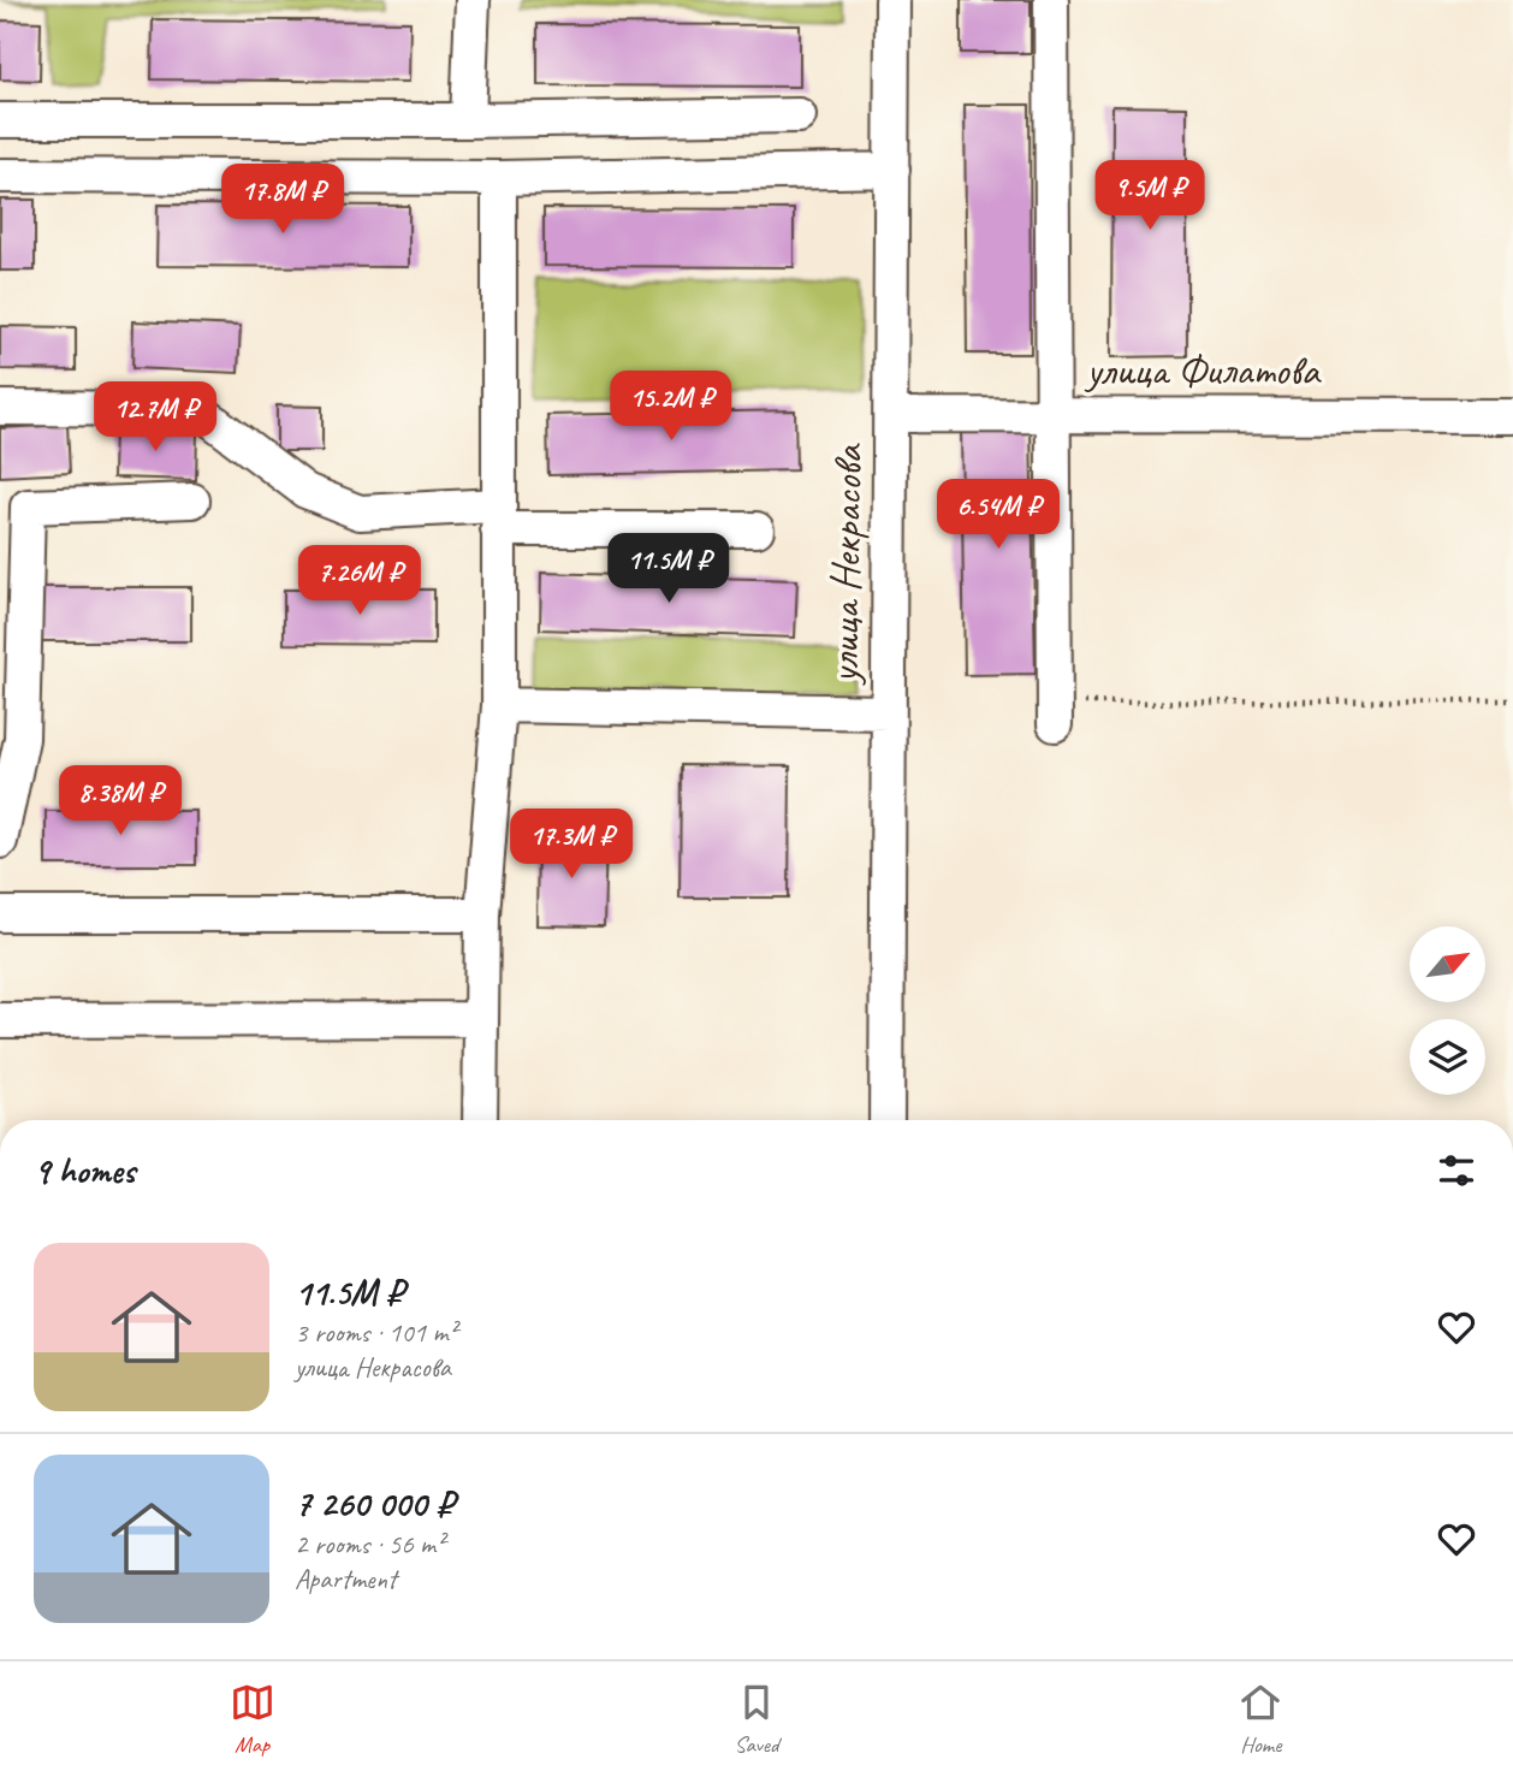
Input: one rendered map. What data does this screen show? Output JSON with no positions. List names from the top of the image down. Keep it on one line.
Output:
{"streets":{"street":["улица Филатова","улица Некрасова"]},"crossings":[["улица Филатова","улица Некрасова"]],"north":"top right","page":{"price":["9.5M ₽","17.8M ₽","15.2M ₽","12.7M ₽","6.54M ₽","11.5M ₽","7.26M ₽","8.38M ₽","17.3M ₽"],"heading":"9 homes","list":[{"name":"11.5M ₽","note":"3 rooms · 101 m² · улица Некрасова"},{"name":"7 260 000 ₽","note":"2 rooms · 56 m² · Apartment"}],"tabs":["Map","Saved","Home"]}}
